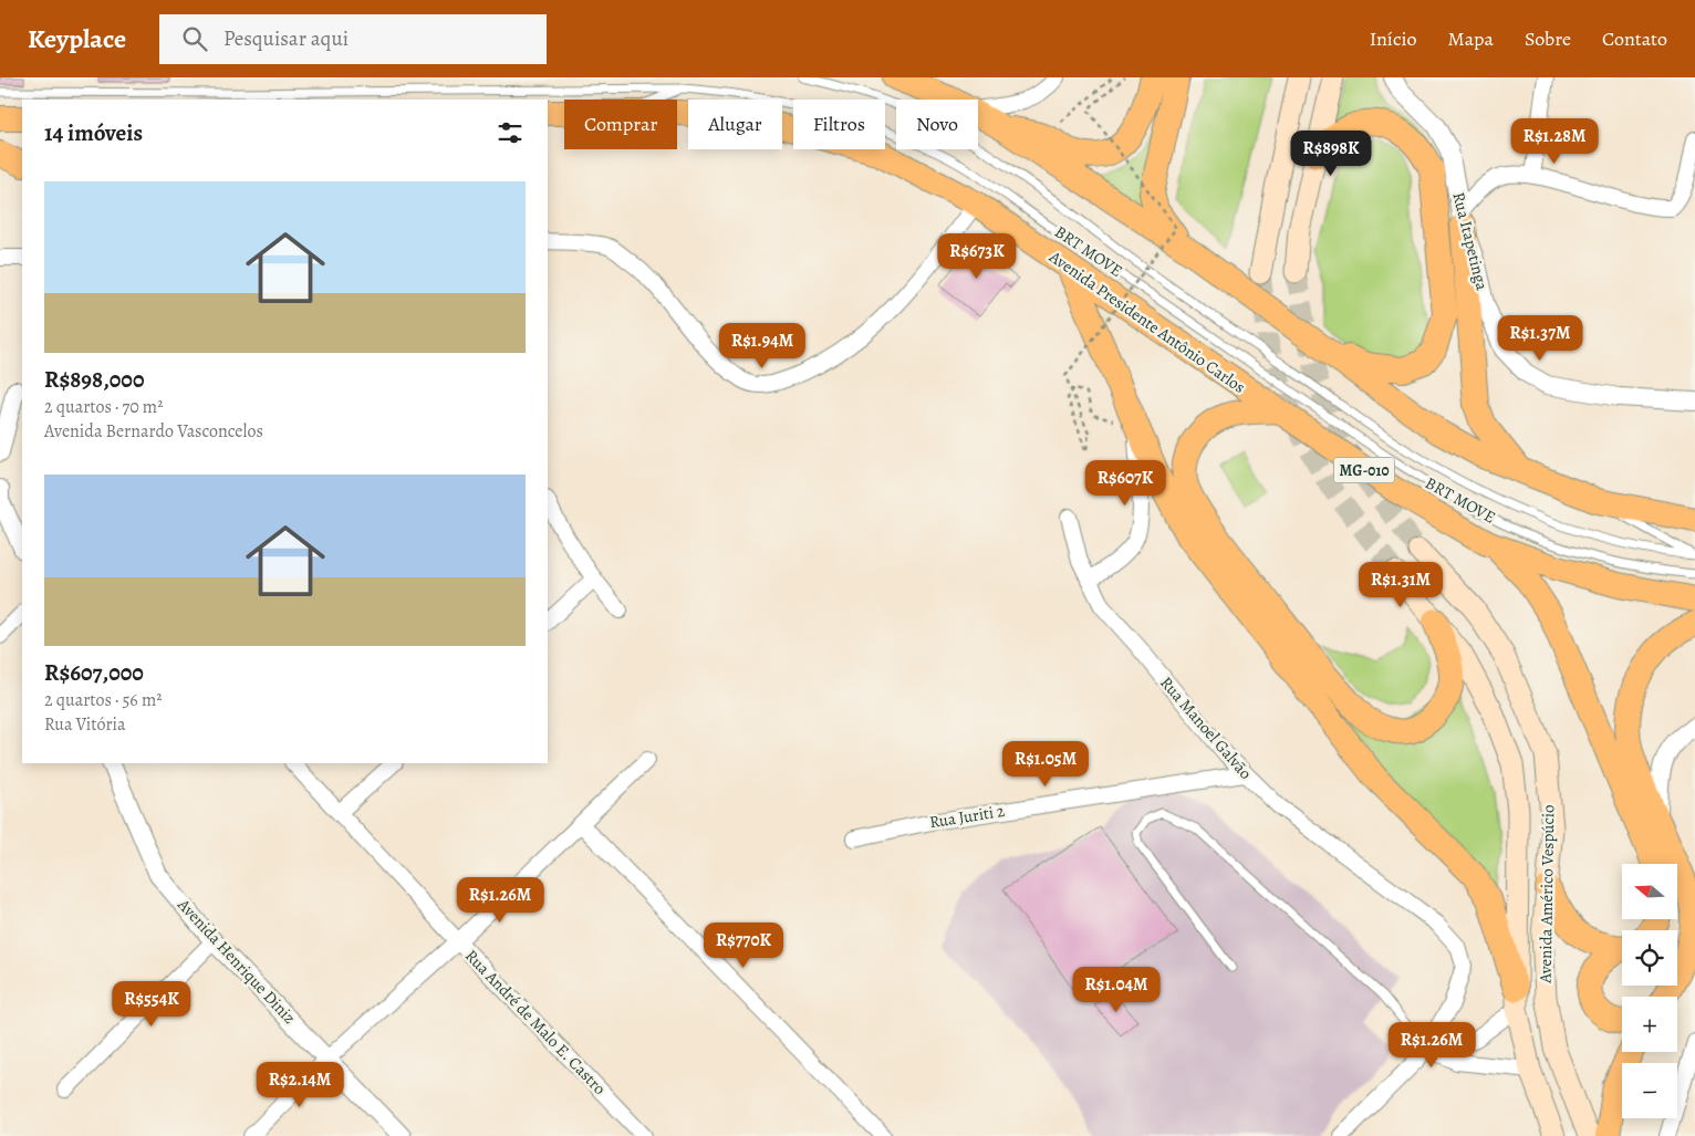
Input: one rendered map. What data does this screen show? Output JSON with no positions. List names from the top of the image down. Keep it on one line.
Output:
{"streets":{"highway":["Avenida Presidente Antônio Carlos","MG-010"],"main road":["Avenida Américo Vespúcio"],"street":["Rua Itapetinga","Rua Manoel Galvão","Rua Juriti 2","Avenida Henrique Diniz","Rua André de Malo E. Castro"],"lane":["BRT MOVE"]},"crossings":[["Rua Manoel Galvão","Rua Juriti 2"]],"north":"left","page":{"header":"Keyplace","search":"Pesquisar aqui","nav":["Início","Mapa","Sobre","Contato"],"chip":["Comprar","Alugar","Filtros","Novo"],"heading":"14 imóveis","price":["R$1.28M","R$898K","R$673K","R$1.37M","R$1.94M","R$607K","R$1.31M","R$1.05M","R$1.26M","R$770K","R$1.04M","R$554K","R$1.26M","R$2.14M"],"list":[{"name":"R$898,000","note":"2 quartos · 70 m² · Avenida Bernardo Vasconcelos"},{"name":"R$607,000","note":"2 quartos · 56 m² · Rua Vitória"}],"map_buttons":["+","−"]}}
